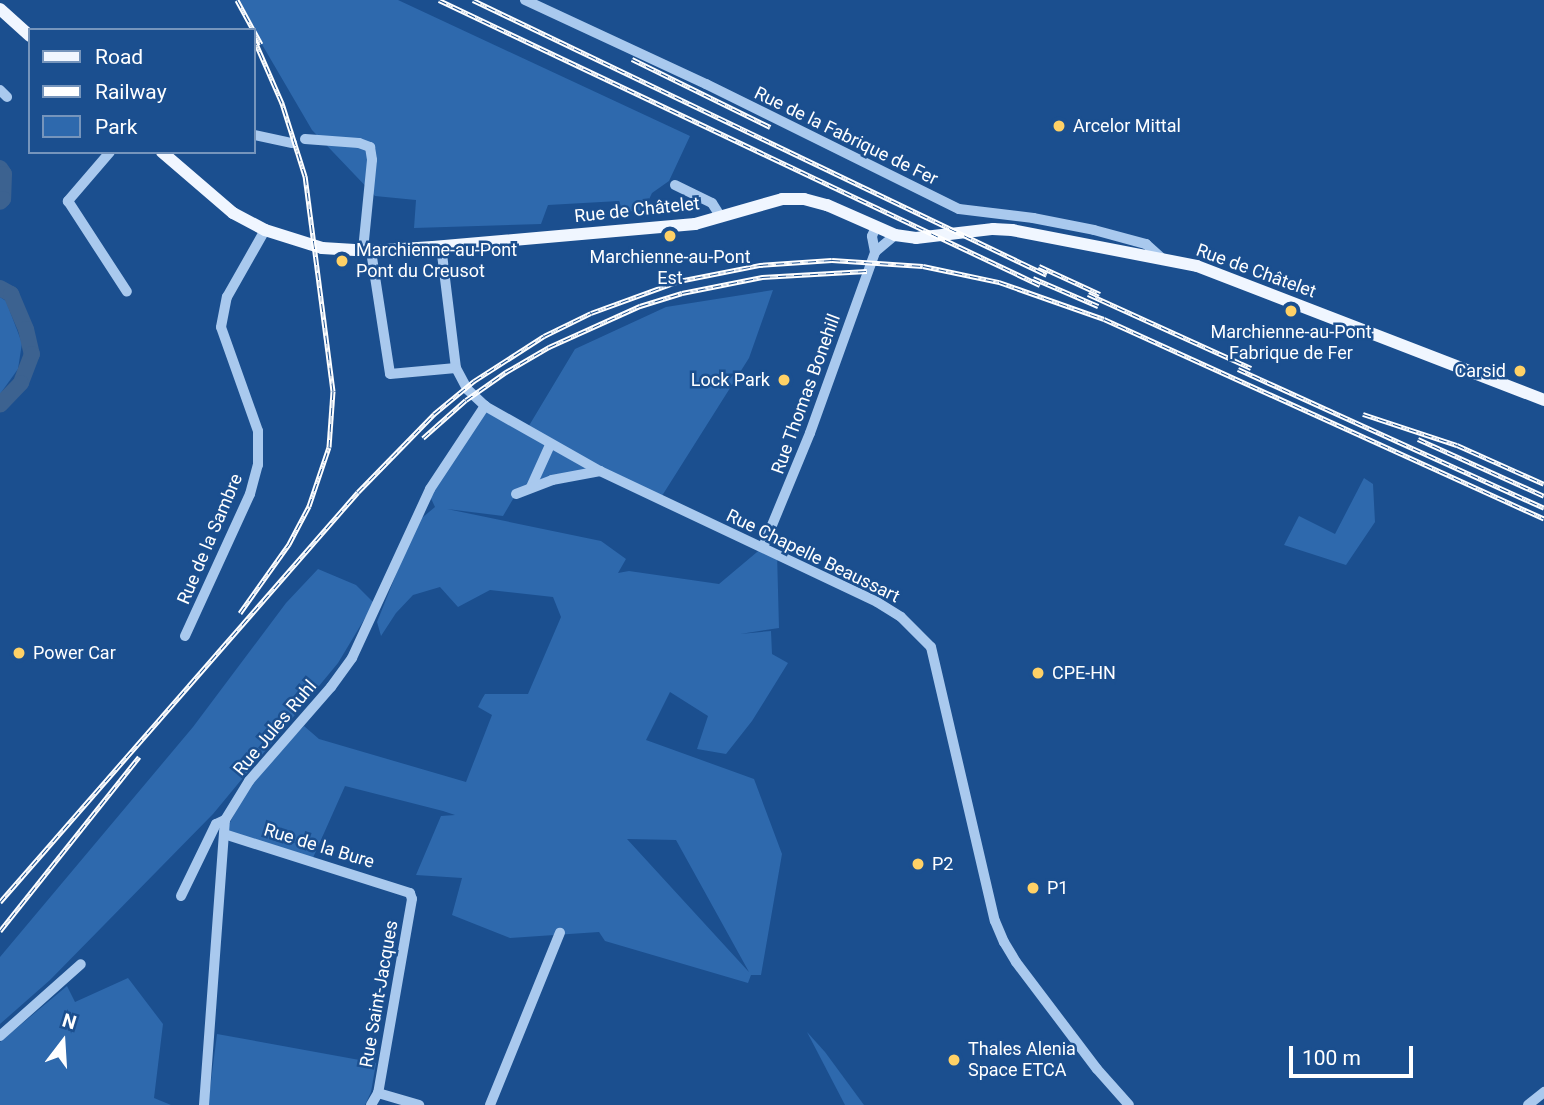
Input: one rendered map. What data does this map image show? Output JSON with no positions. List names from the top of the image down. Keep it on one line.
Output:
{"streets":{"main road":["Rue de Châtelet"],"street":["Rue de la Fabrique de Fer","Rue Thomas Bonehill","Rue de la Sambre","Rue Chapelle Beaussart","Rue Jules Ruhl","Rue de la Bure","Rue Saint-Jacques"]},"crossings":[["Rue de la Fabrique de Fer","Rue de Châtelet"],["Rue de Châtelet","Rue Thomas Bonehill"],["Rue de Châtelet","Rue de la Sambre"],["Rue de Châtelet","Rue Chapelle Beaussart"],["Rue Thomas Bonehill","Rue Chapelle Beaussart"],["Rue Chapelle Beaussart","Rue Jules Ruhl"],["Rue Jules Ruhl","Rue de la Bure"],["Rue de la Bure","Rue Saint-Jacques"]],"places":["Arcelor Mittal","Marchienne-au-Pont Est","Marchienne-au-Pont Pont du Creusot","Marchienne-au-Pont Fabrique de Fer","Carsid","Lock Park","Power Car","CPE-HN","P2","P1","Thales Alenia Space ETCA"],"legend":["Road","Railway","Park"],"scale_bar":"100 m","north":"top"}
